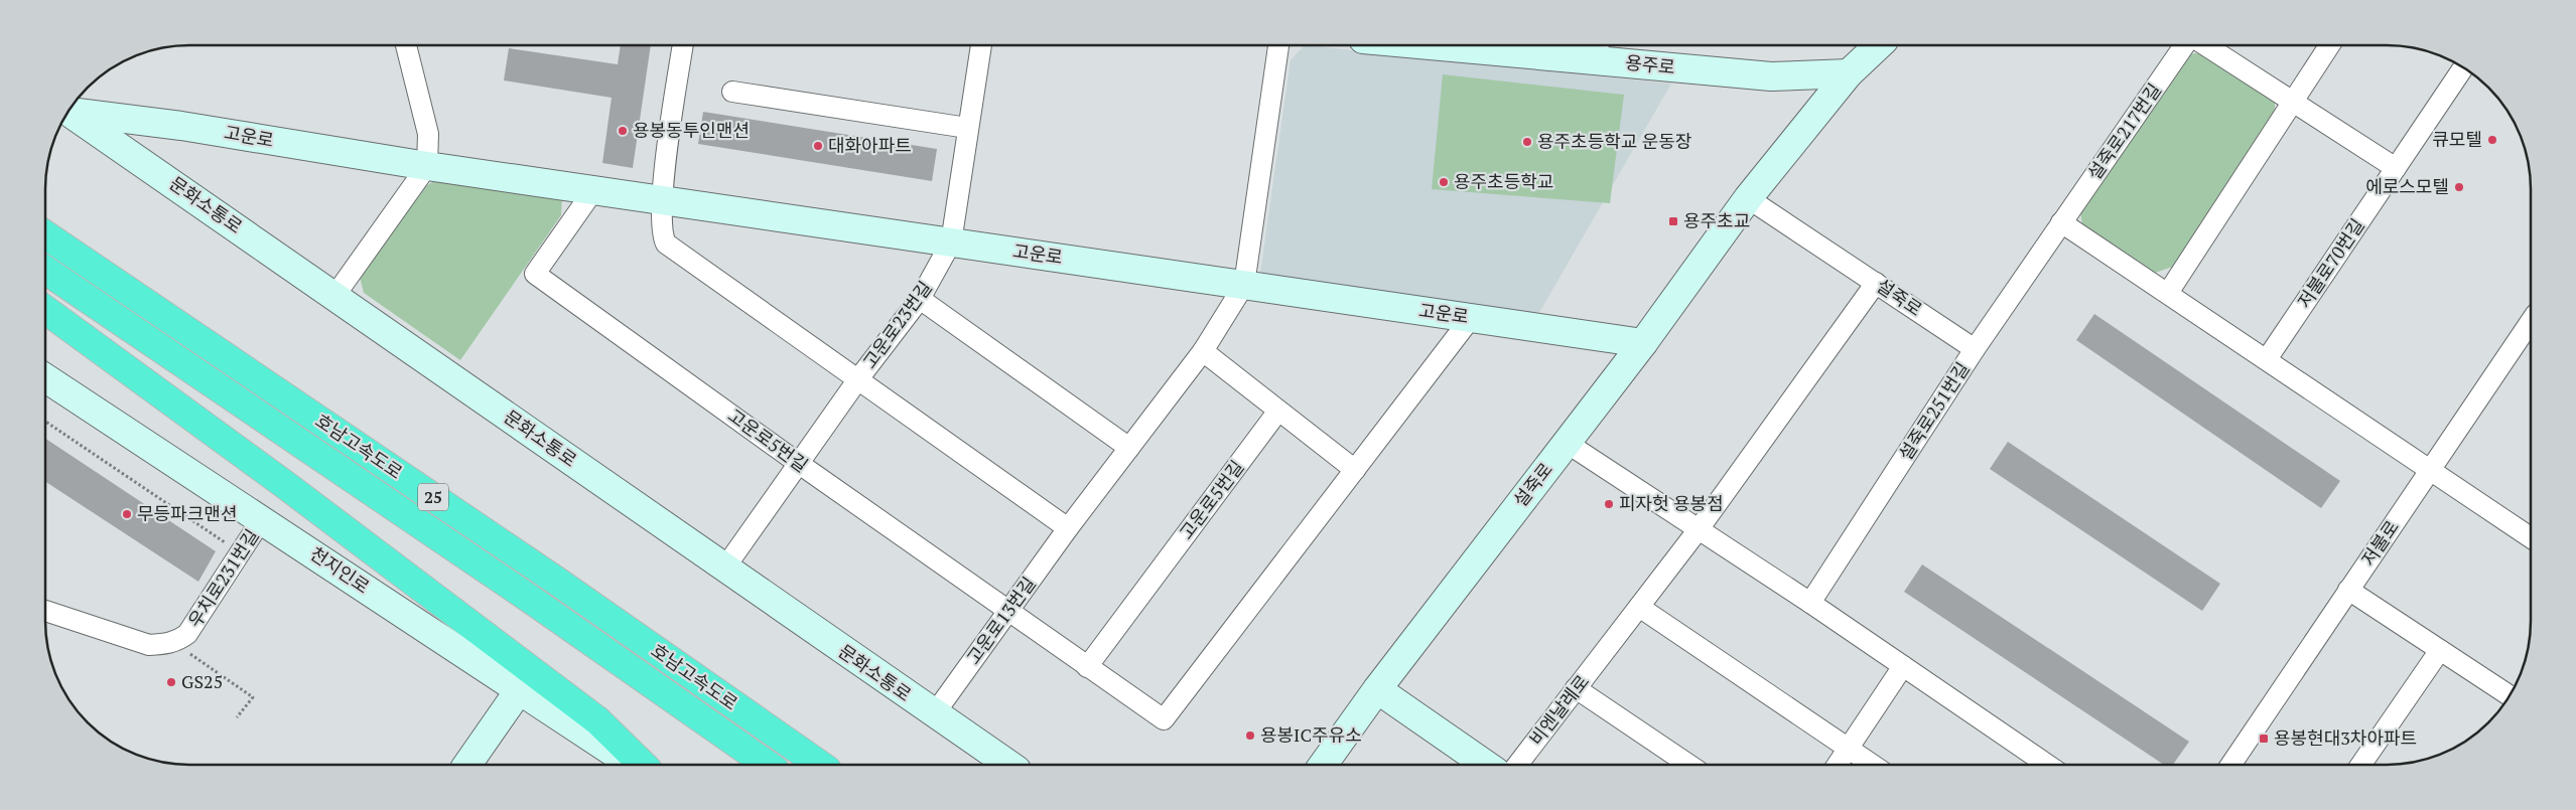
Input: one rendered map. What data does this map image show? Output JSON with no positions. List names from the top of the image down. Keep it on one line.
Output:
{"streets":{"highway":["호남고속도로","25"],"street":["용주로","설죽로217번길","고운로","문화소통로","저불로70번길","설죽로","고운로23번길","설죽로251번길","고운로5번길","저불로","천지인로","우치로231번길","고운로13번길","비엔날레로"]},"crossings":[["용주로","설죽로"],["설죽로217번길","설죽로251번길"],["고운로","설죽로"],["고운로","고운로23번길"],["고운로","고운로5번길"],["고운로","고운로13번길"],["문화소통로","고운로23번길"],["문화소통로","고운로13번길"],["설죽로","설죽로251번길"],["고운로23번길","고운로5번길"],["고운로23번길","고운로13번길"],["고운로5번길","고운로13번길"],["천지인로","우치로231번길"]],"places":{"other":["용봉동투인맨션","큐모텔","용주초등학교 운동장","대화아파트","용주초등학교","에로스모텔","피자헛 용봉점","무등파크맨션","GS25","용봉IC주유소"],"transit":["용주초교","용봉현대3차아파트"]}}
